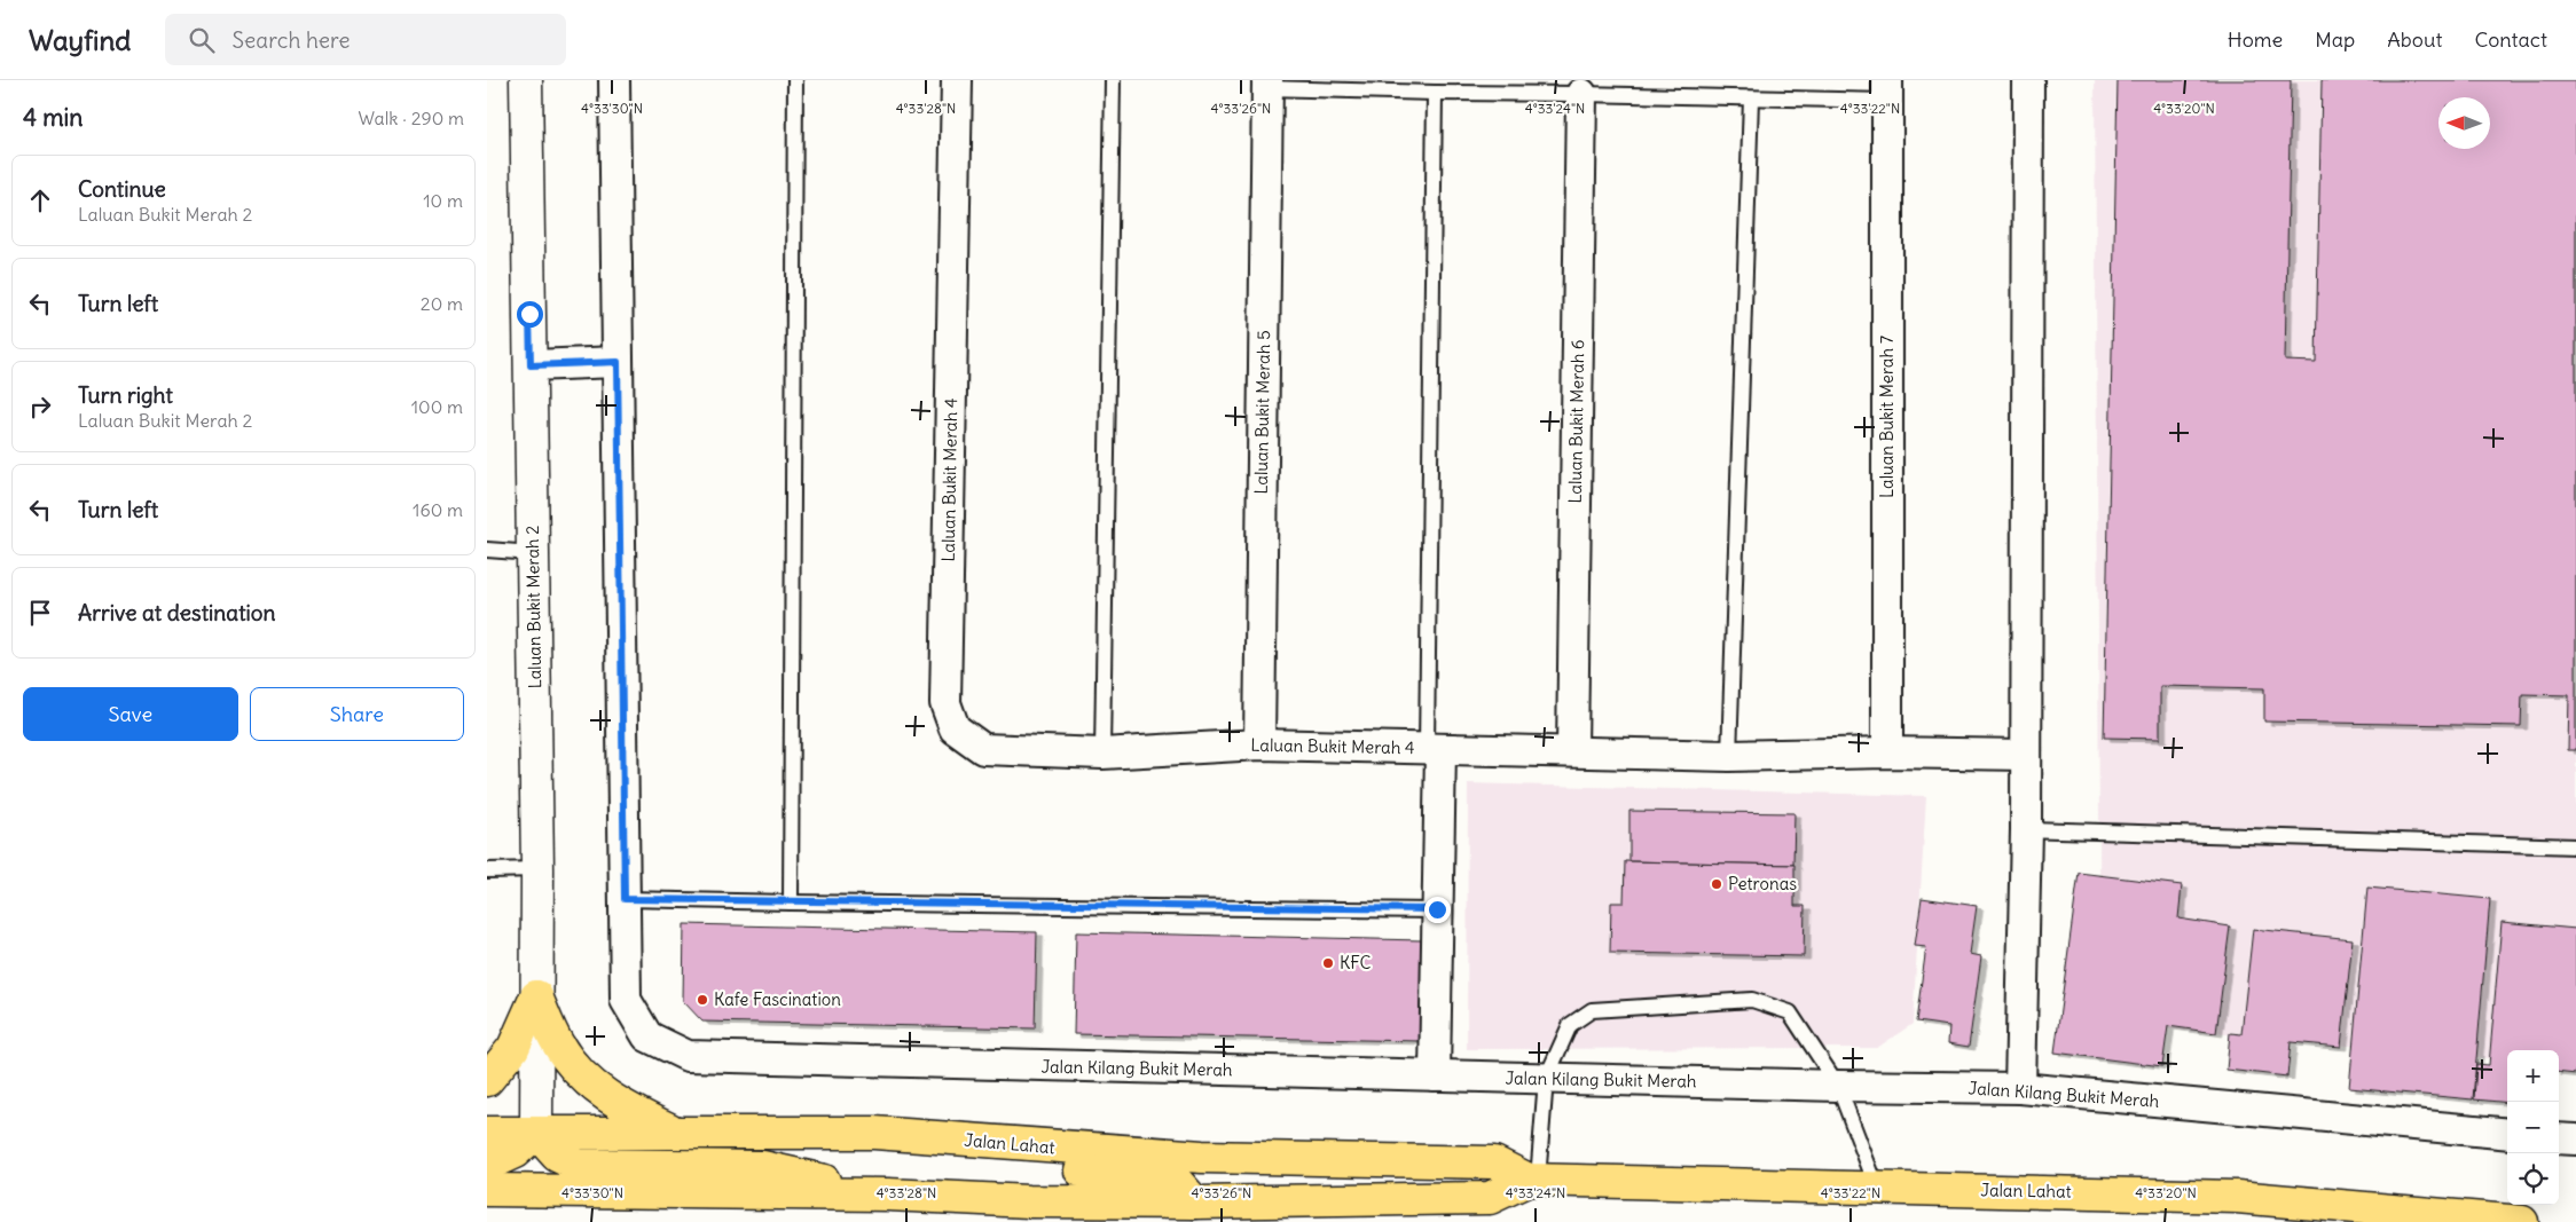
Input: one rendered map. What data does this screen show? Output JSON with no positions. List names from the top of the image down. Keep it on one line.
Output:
{"streets":{"main road":["Jalan Lahat"],"street":["Laluan Bukit Merah 5","Laluan Bukit Merah 7","Laluan Bukit Merah 6","Laluan Bukit Merah 4","Laluan Bukit Merah 2","Jalan Kilang Bukit Merah"]},"crossings":[["Laluan Bukit Merah 5","Laluan Bukit Merah 4"],["Laluan Bukit Merah 7","Laluan Bukit Merah 4"],["Laluan Bukit Merah 6","Laluan Bukit Merah 4"],["Laluan Bukit Merah 2","Jalan Lahat"]],"places":["Petronas","KFC","Kafe Fascination"],"north":"left","page":{"header":"Wayfind","search":"Search here","nav":["Home","Map","About","Contact"],"heading":["4 min","Walk · 290 m"],"list":[["Continue","Laluan Bukit Merah 2","10 m"],["Turn left","20 m"],["Turn right","Laluan Bukit Merah 2","100 m"],["Turn left","160 m"],"Arrive at destination"],"buttons":["Save","Share"],"map_buttons":["+","−"]},"coordinates":["4°33'30\"N","4°33'28\"N","4°33'26\"N","4°33'24\"N","4°33'22\"N","4°33'20\"N"]}
